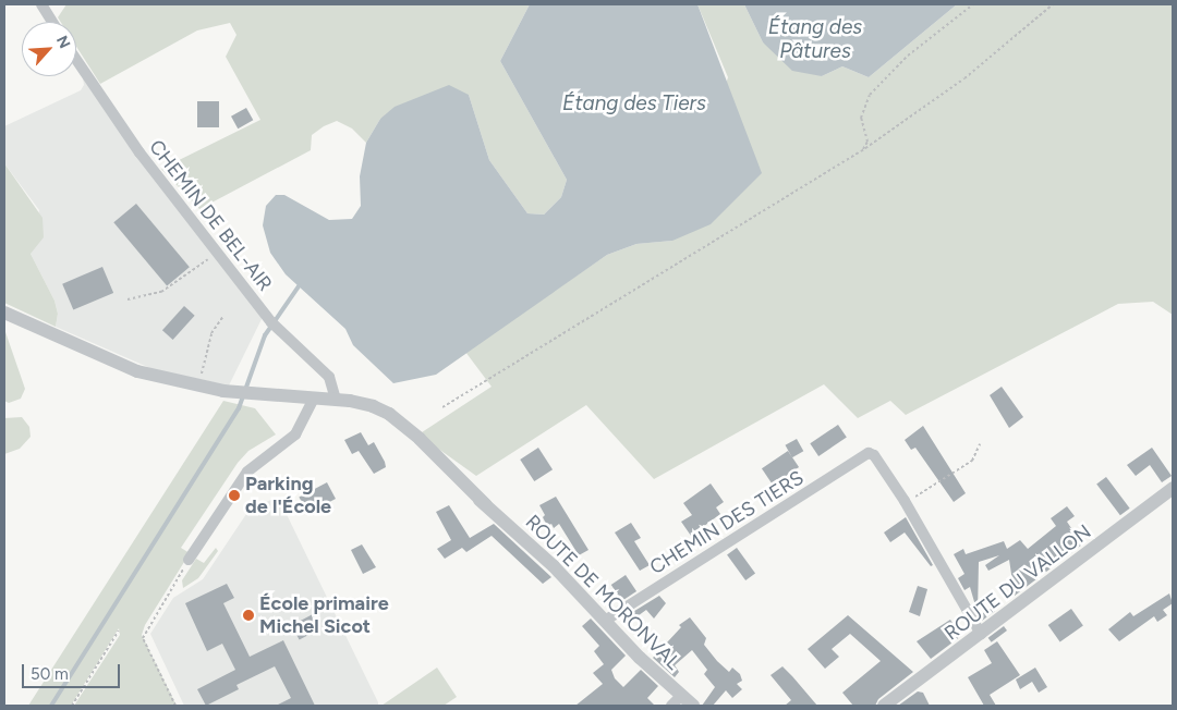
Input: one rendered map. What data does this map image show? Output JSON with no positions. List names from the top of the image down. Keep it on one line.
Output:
{"streets":{"street":["CHEMIN DE BEL-AIR","CHEMIN DES TIERS","ROUTE DU VALLON","ROUTE DE MORONVAL"]},"crossings":[["CHEMIN DE BEL-AIR","ROUTE DE MORONVAL"],["CHEMIN DES TIERS","ROUTE DE MORONVAL"]],"water":["Étang des Pâtures","Étang des Tiers"],"places":["Parking de l'École","École primaire Michel Sicot"],"scale_bar":"50 m","north":"top right"}
